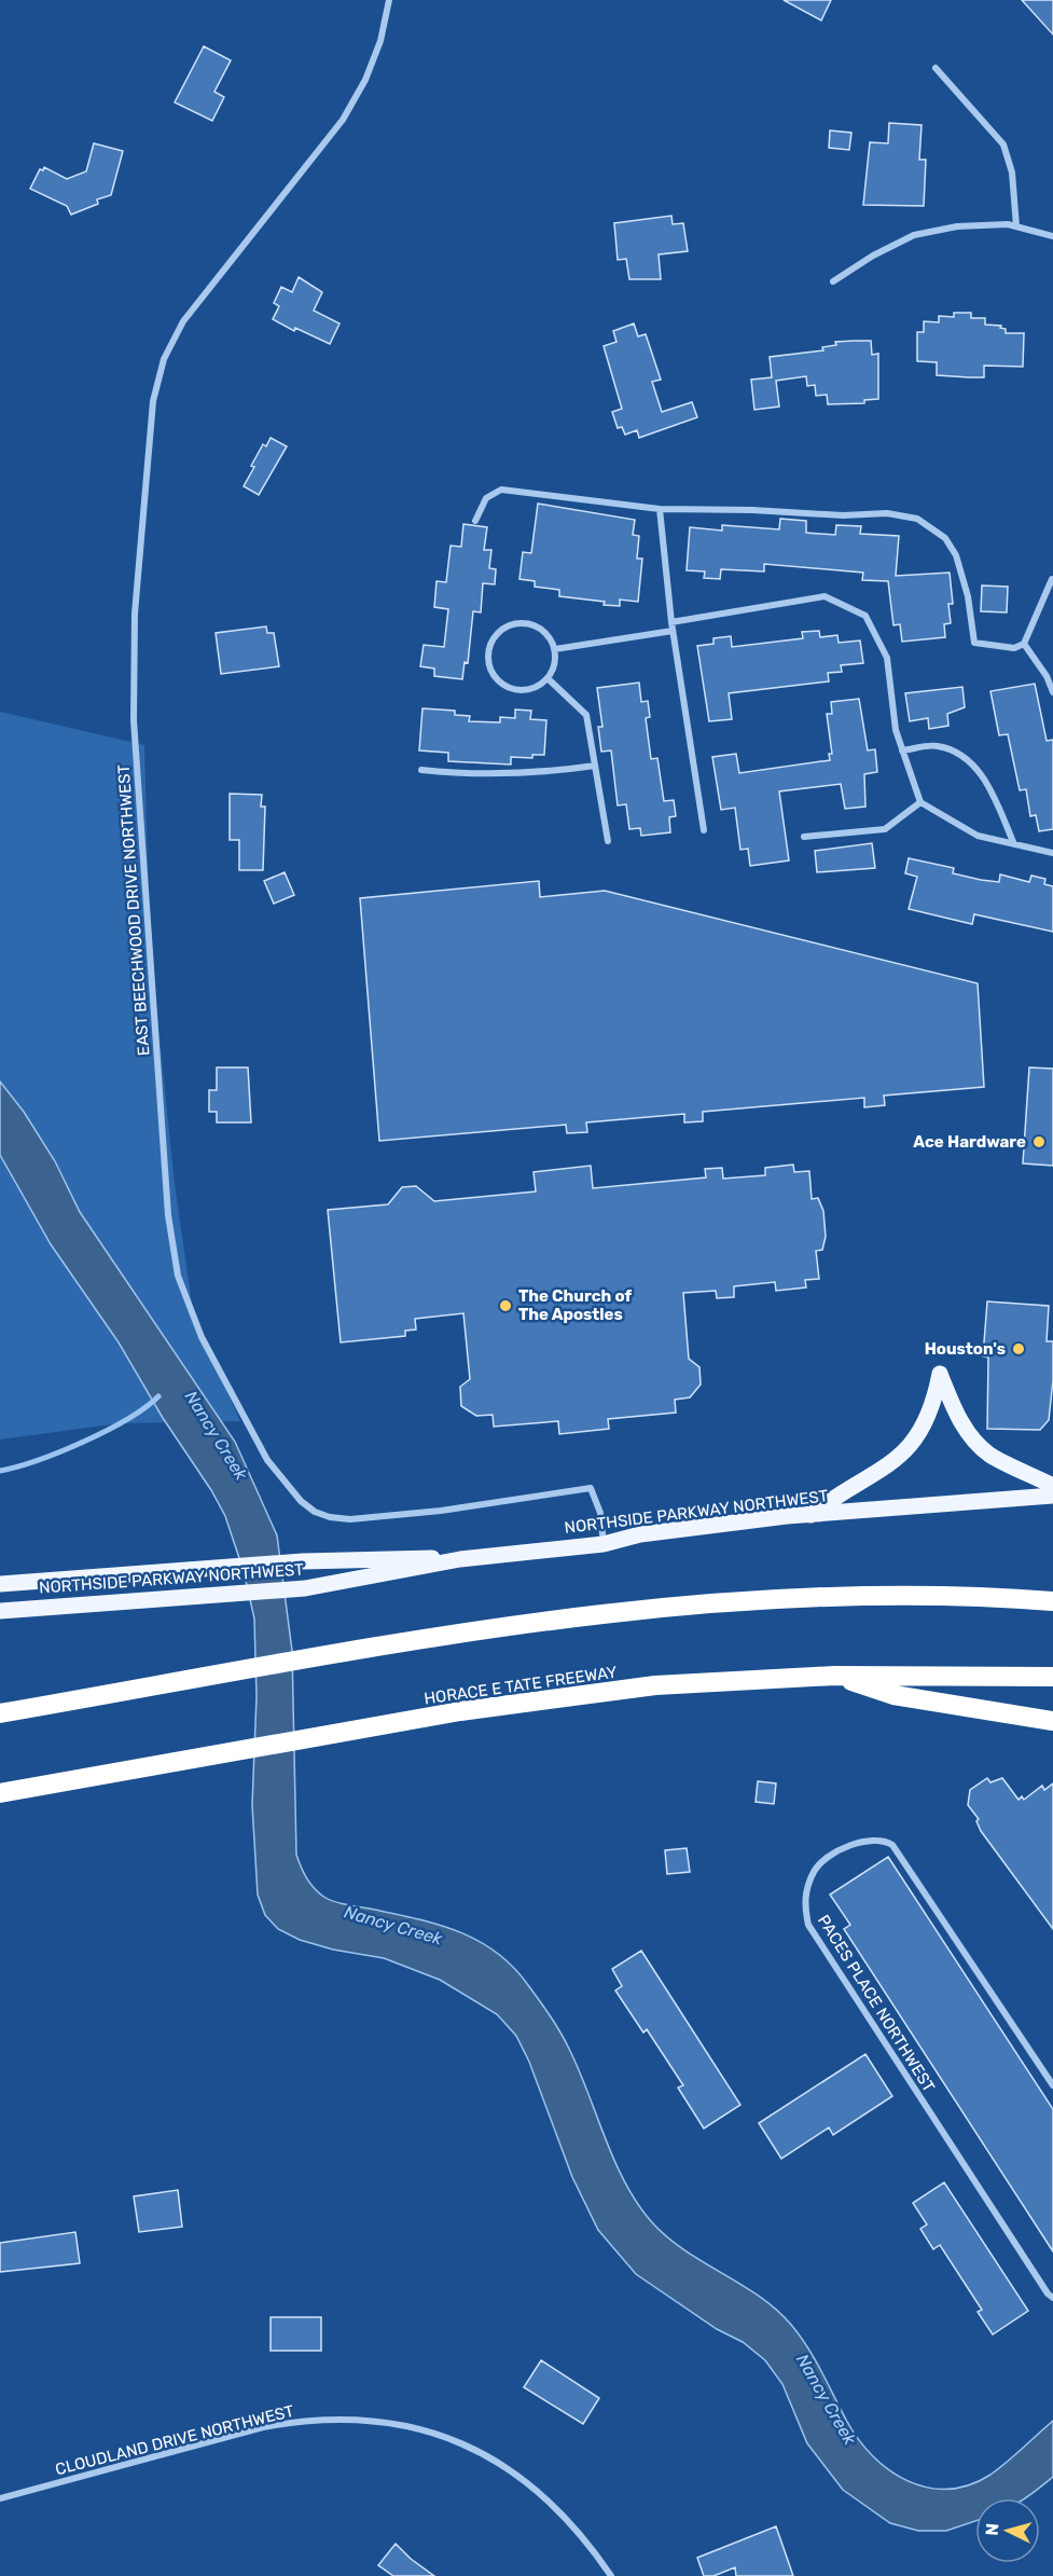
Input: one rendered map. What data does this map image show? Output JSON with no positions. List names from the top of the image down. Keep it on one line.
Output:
{"streets":{"highway":["HORACE E TATE FREEWAY"],"main road":["NORTHSIDE PARKWAY NORTHWEST"],"street":["EAST BEECHWOOD DRIVE NORTHWEST","PACES PLACE NORTHWEST","CLOUDLAND DRIVE NORTHWEST"]},"crossings":[["EAST BEECHWOOD DRIVE NORTHWEST","NORTHSIDE PARKWAY NORTHWEST"]],"water":["Nancy Creek"],"places":["Ace Hardware","The Church of The Apostles","Houston's"],"north":"left"}
